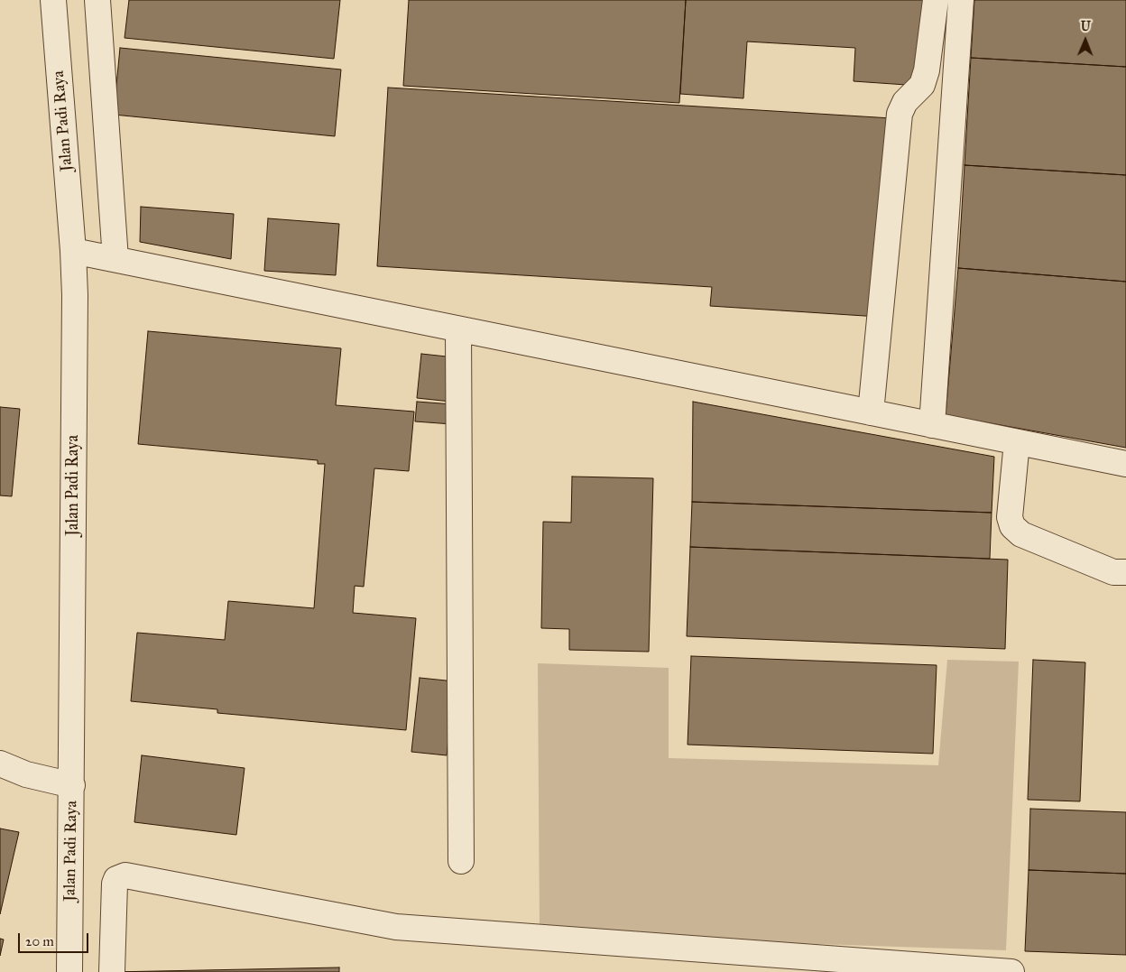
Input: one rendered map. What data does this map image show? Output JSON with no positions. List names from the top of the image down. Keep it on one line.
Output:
{"streets":{"street":["Jalan Padi Raya"]},"scale_bar":"20 m","north":"top"}
